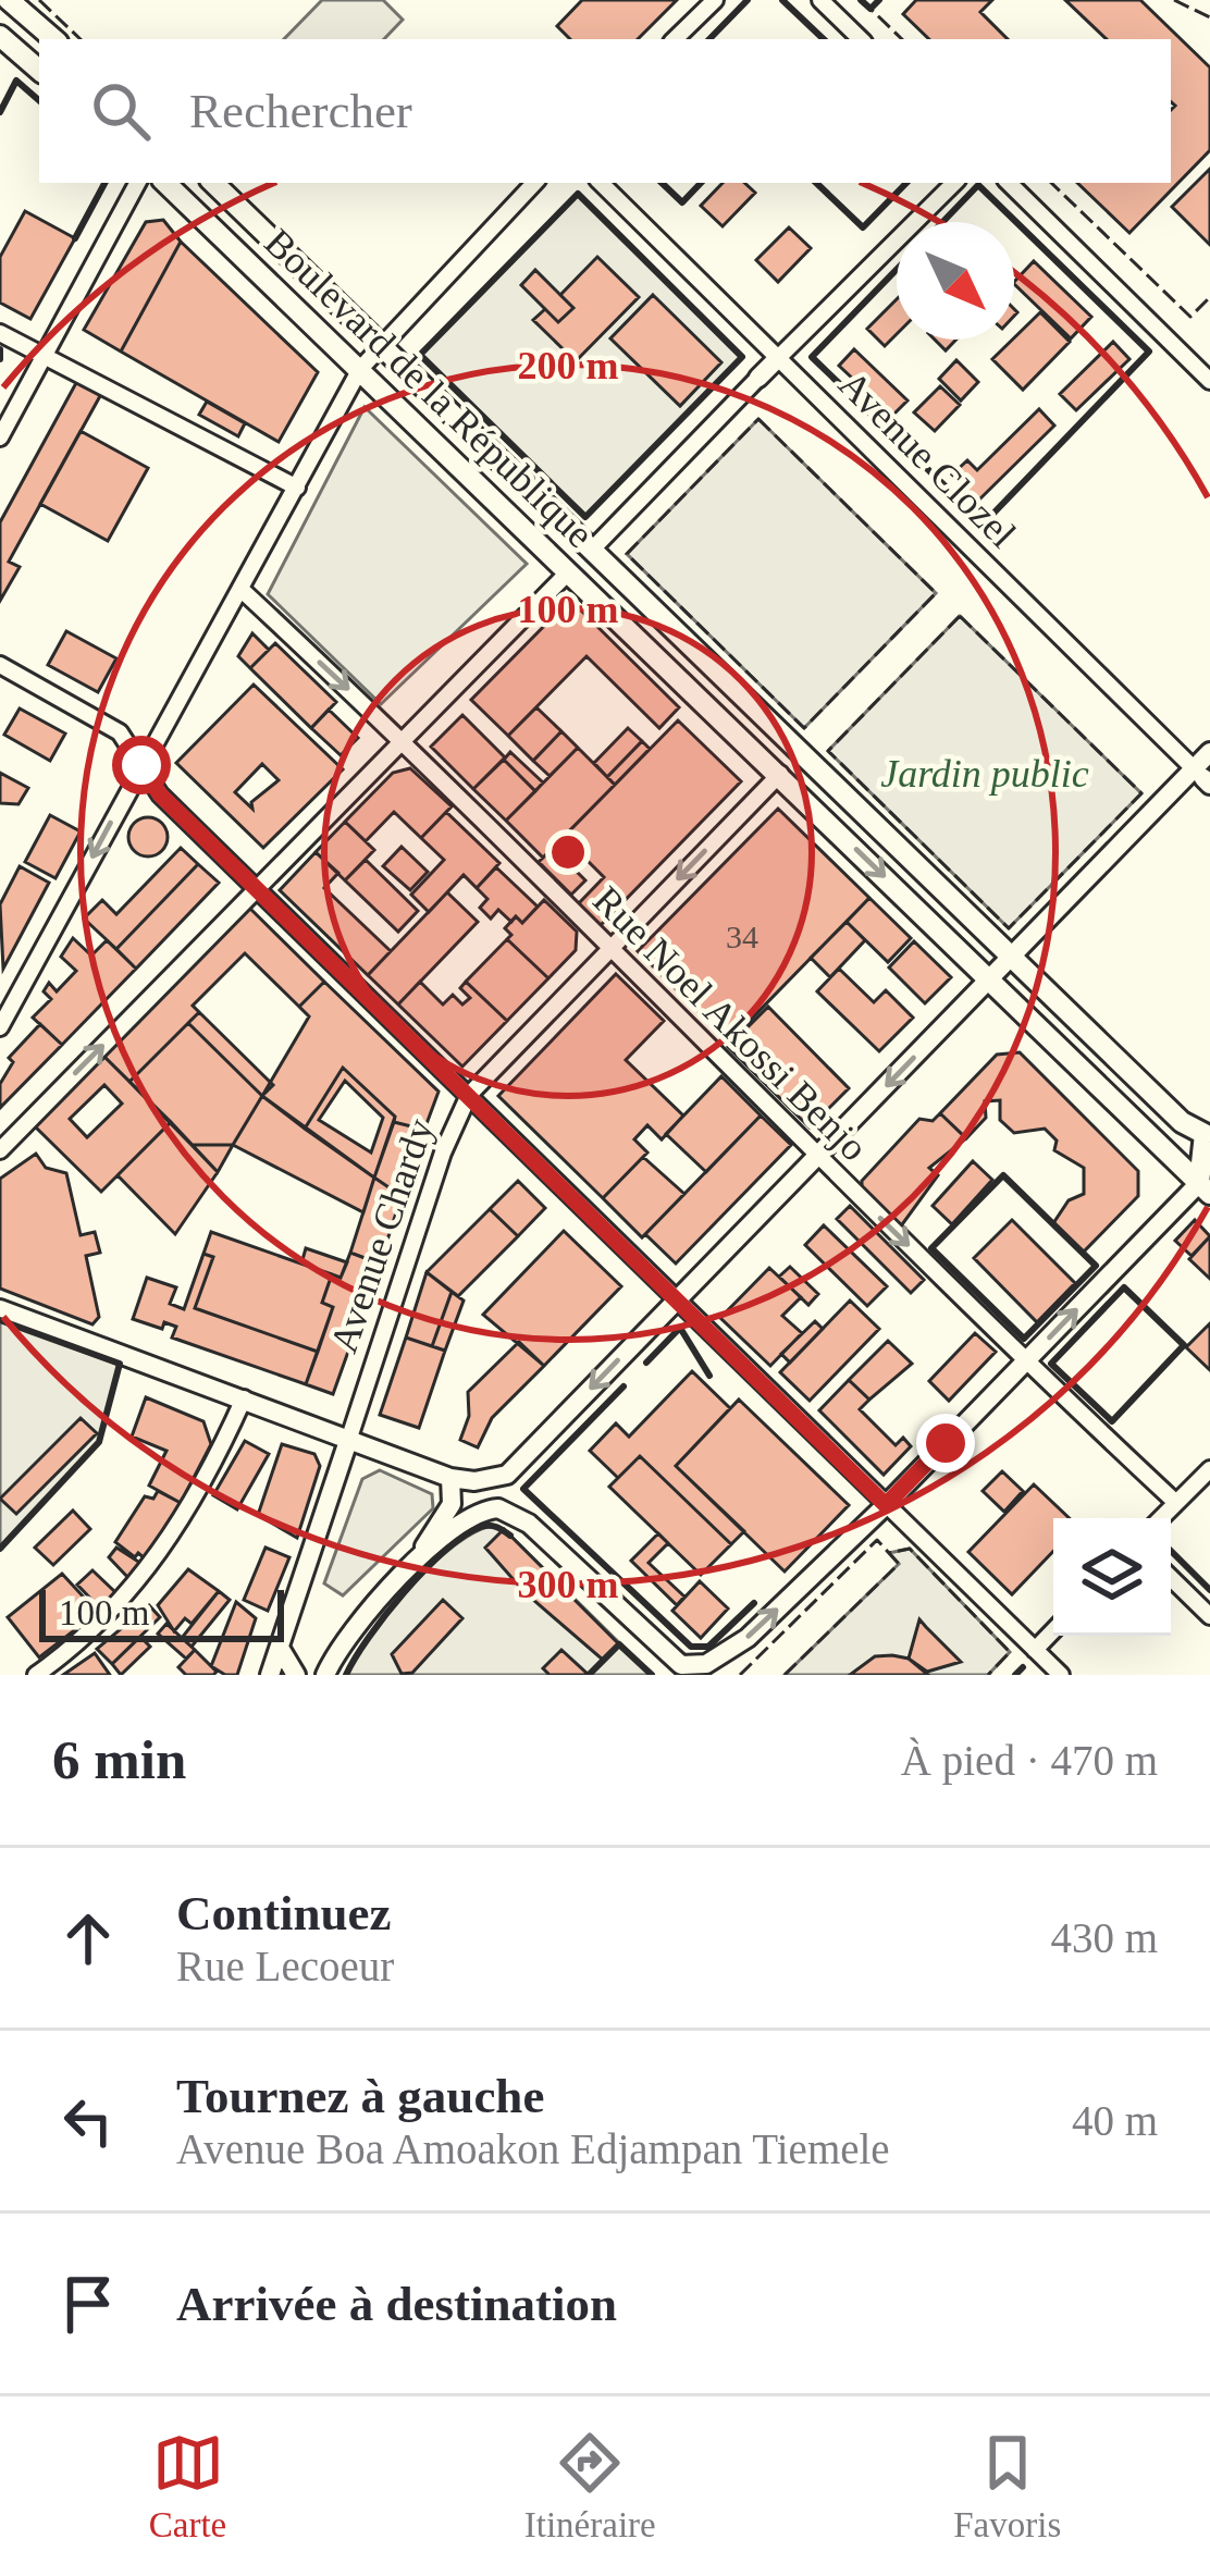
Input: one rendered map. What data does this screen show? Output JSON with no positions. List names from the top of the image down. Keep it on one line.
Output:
{"streets":{"main road":["Boulevard de la République"],"street":["Avenue Clozel","Rue Noel Akossi Benjo","Avenue Chardy"]},"crossings":[["Boulevard de la République","Avenue Chardy"],["Rue Noel Akossi Benjo","Avenue Chardy"]],"one_way":["Rue Noel Akossi Benjo"],"parks":["Jardin public"],"house_numbers":["34"],"scale_bar":"100 m","north":"bottom right","page":{"search":"Rechercher","scale":"100 m","heading":["6 min","À pied · 470 m"],"list":[["Continuez","Rue Lecoeur","430 m"],["Tournez à gauche","Avenue Boa Amoakon Edjampan Tiemele","40 m"],"Arrivée à destination"],"nav":["Carte","Itinéraire","Favoris"]},"rings":["200 m","100 m","300 m"]}
